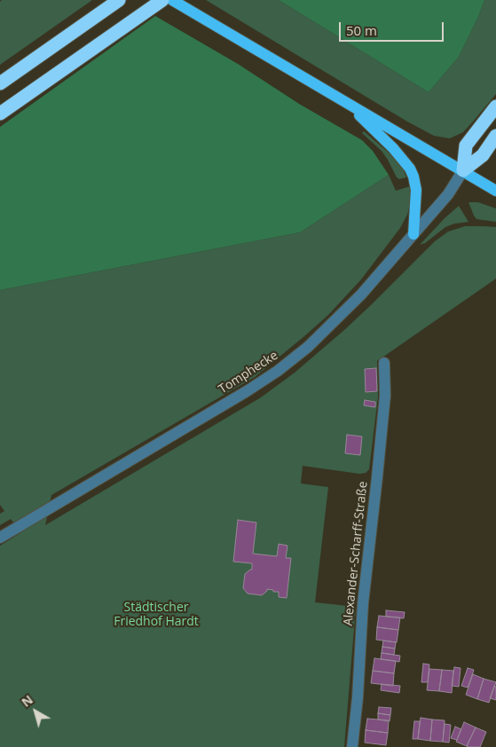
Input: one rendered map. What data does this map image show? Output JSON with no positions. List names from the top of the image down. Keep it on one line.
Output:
{"streets":{"street":["Tomphecke","Alexander-Scharff-Straße"]},"parks":["Städtischer Friedhof Hardt"],"scale_bar":"50 m","north":"top left"}
